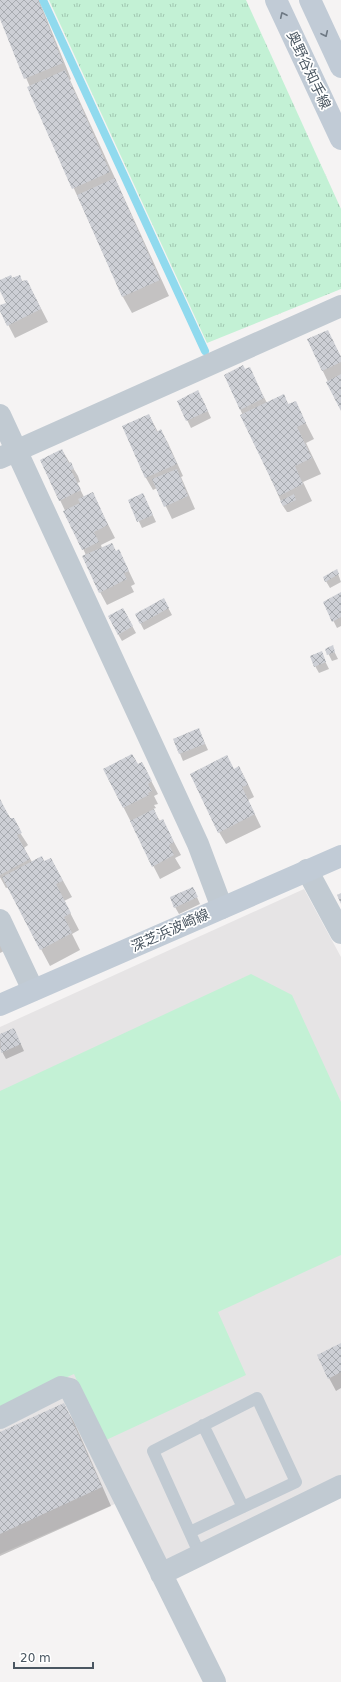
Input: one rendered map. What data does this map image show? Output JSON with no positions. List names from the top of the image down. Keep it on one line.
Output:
{"streets":{"main road":["奥野谷知手線","深芝浜波崎線"]},"scale_bar":"20 m"}
